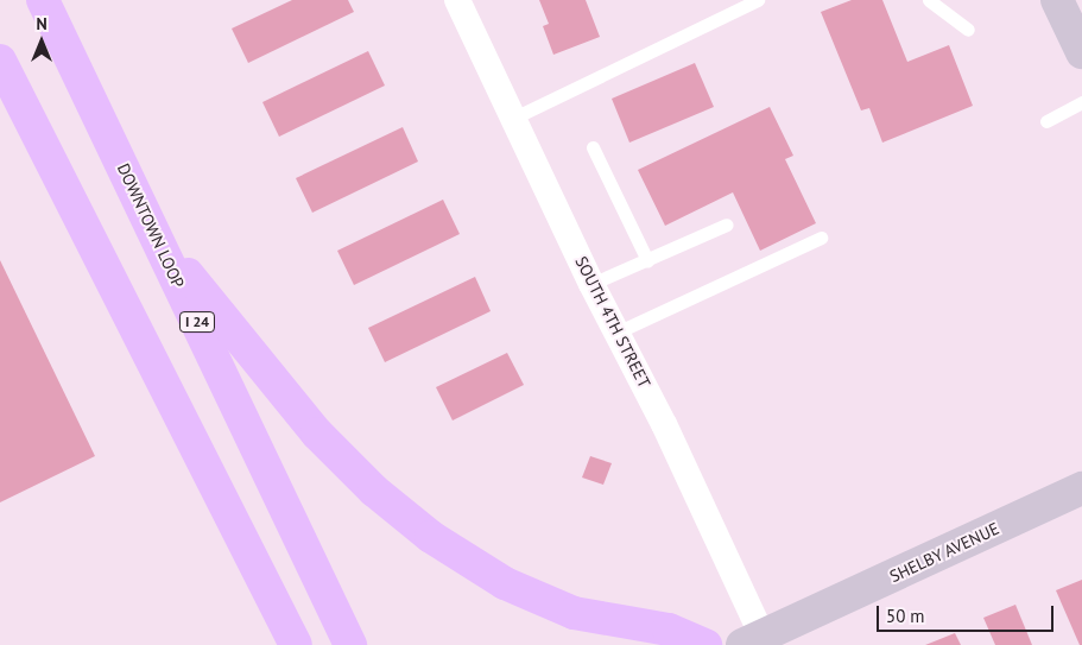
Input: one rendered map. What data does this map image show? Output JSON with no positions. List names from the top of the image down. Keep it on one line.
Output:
{"streets":{"highway":["DOWNTOWN LOOP","I 24"],"main road":["SHELBY AVENUE"],"street":["SOUTH 4TH STREET"]},"crossings":[["SOUTH 4TH STREET","SHELBY AVENUE"]],"scale_bar":"50 m","north":"top"}
